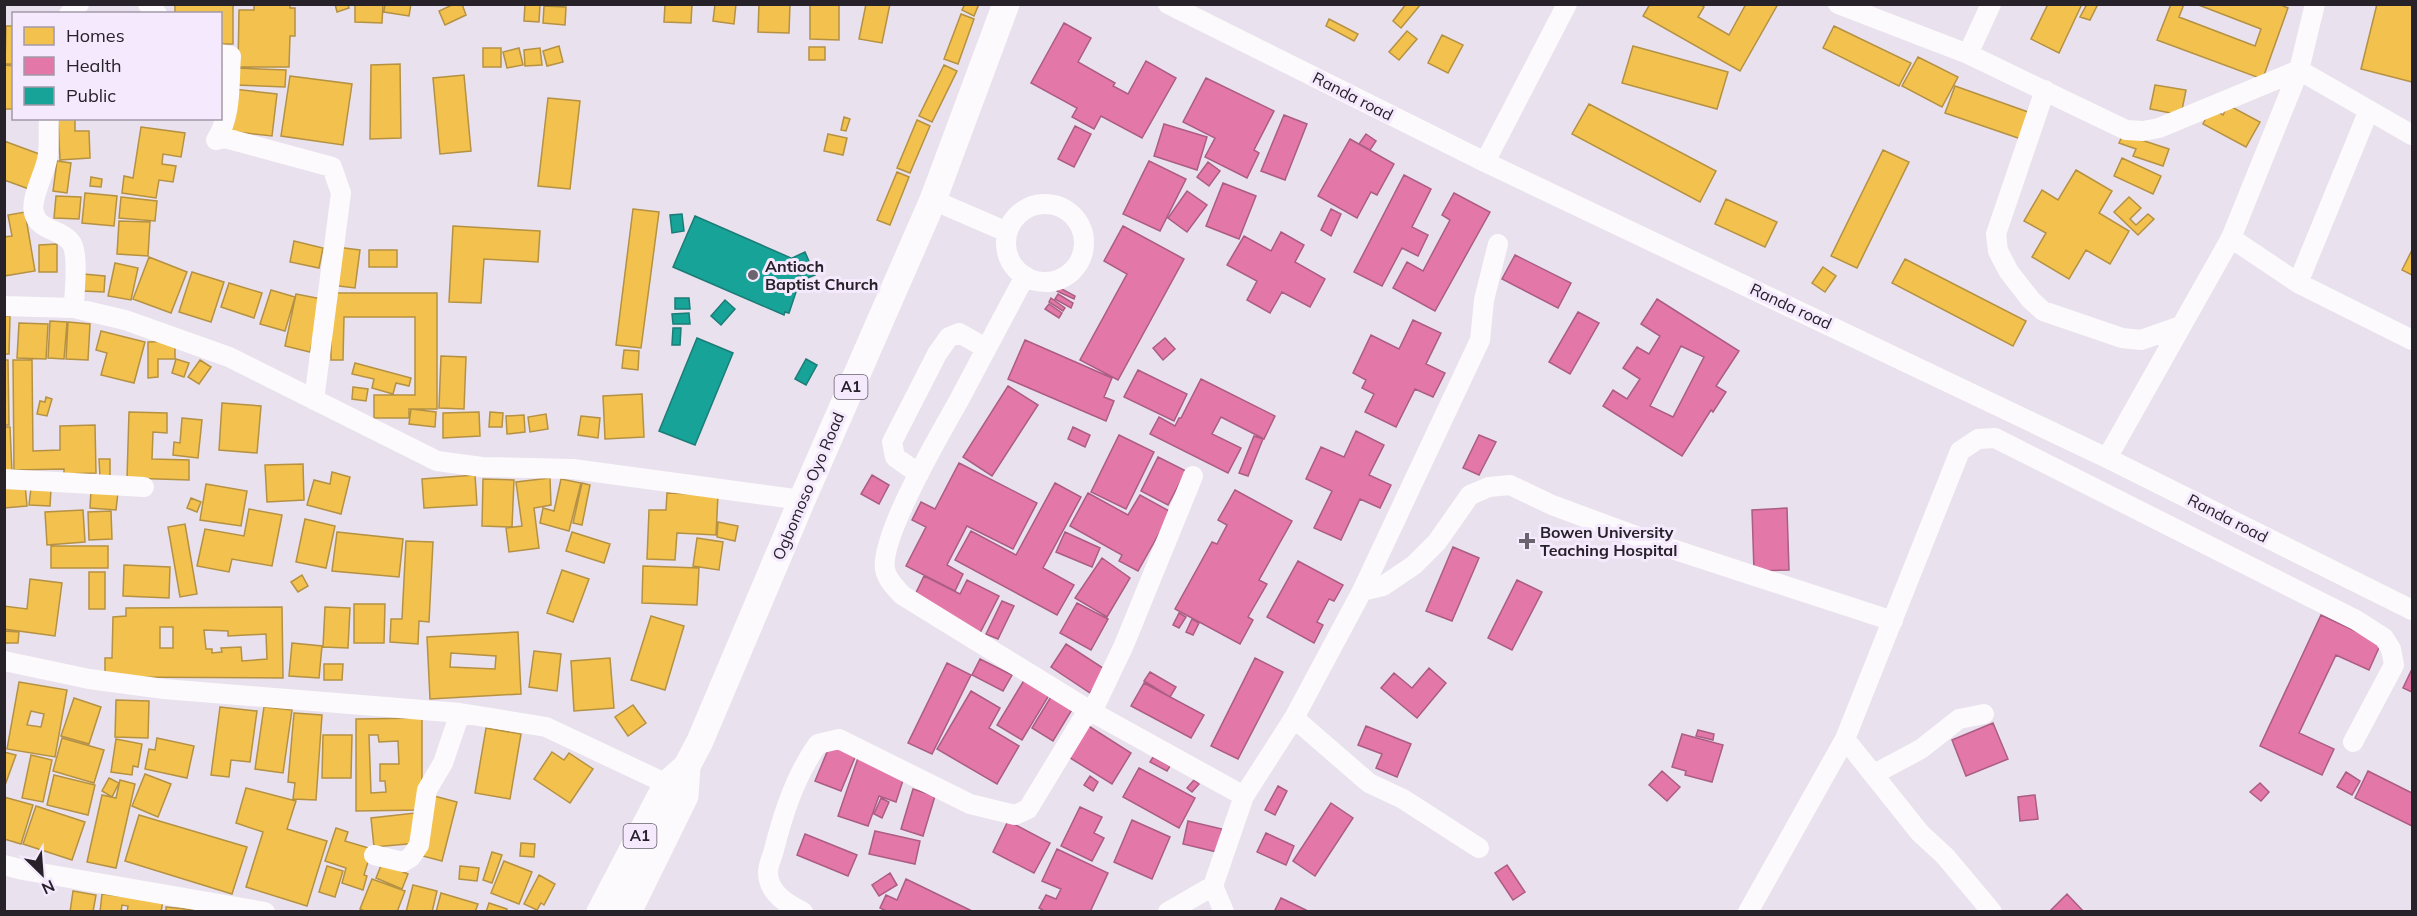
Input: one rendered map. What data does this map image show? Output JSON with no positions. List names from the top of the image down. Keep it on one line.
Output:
{"streets":{"highway":["A1","Ogbomoso Oyo Road"],"street":["Randa road"]},"places":{"other":["Antioch Baptist Church"],"health":["Bowen University Teaching Hospital"]},"legend":["Homes","Health","Public"],"north":"bottom right"}
